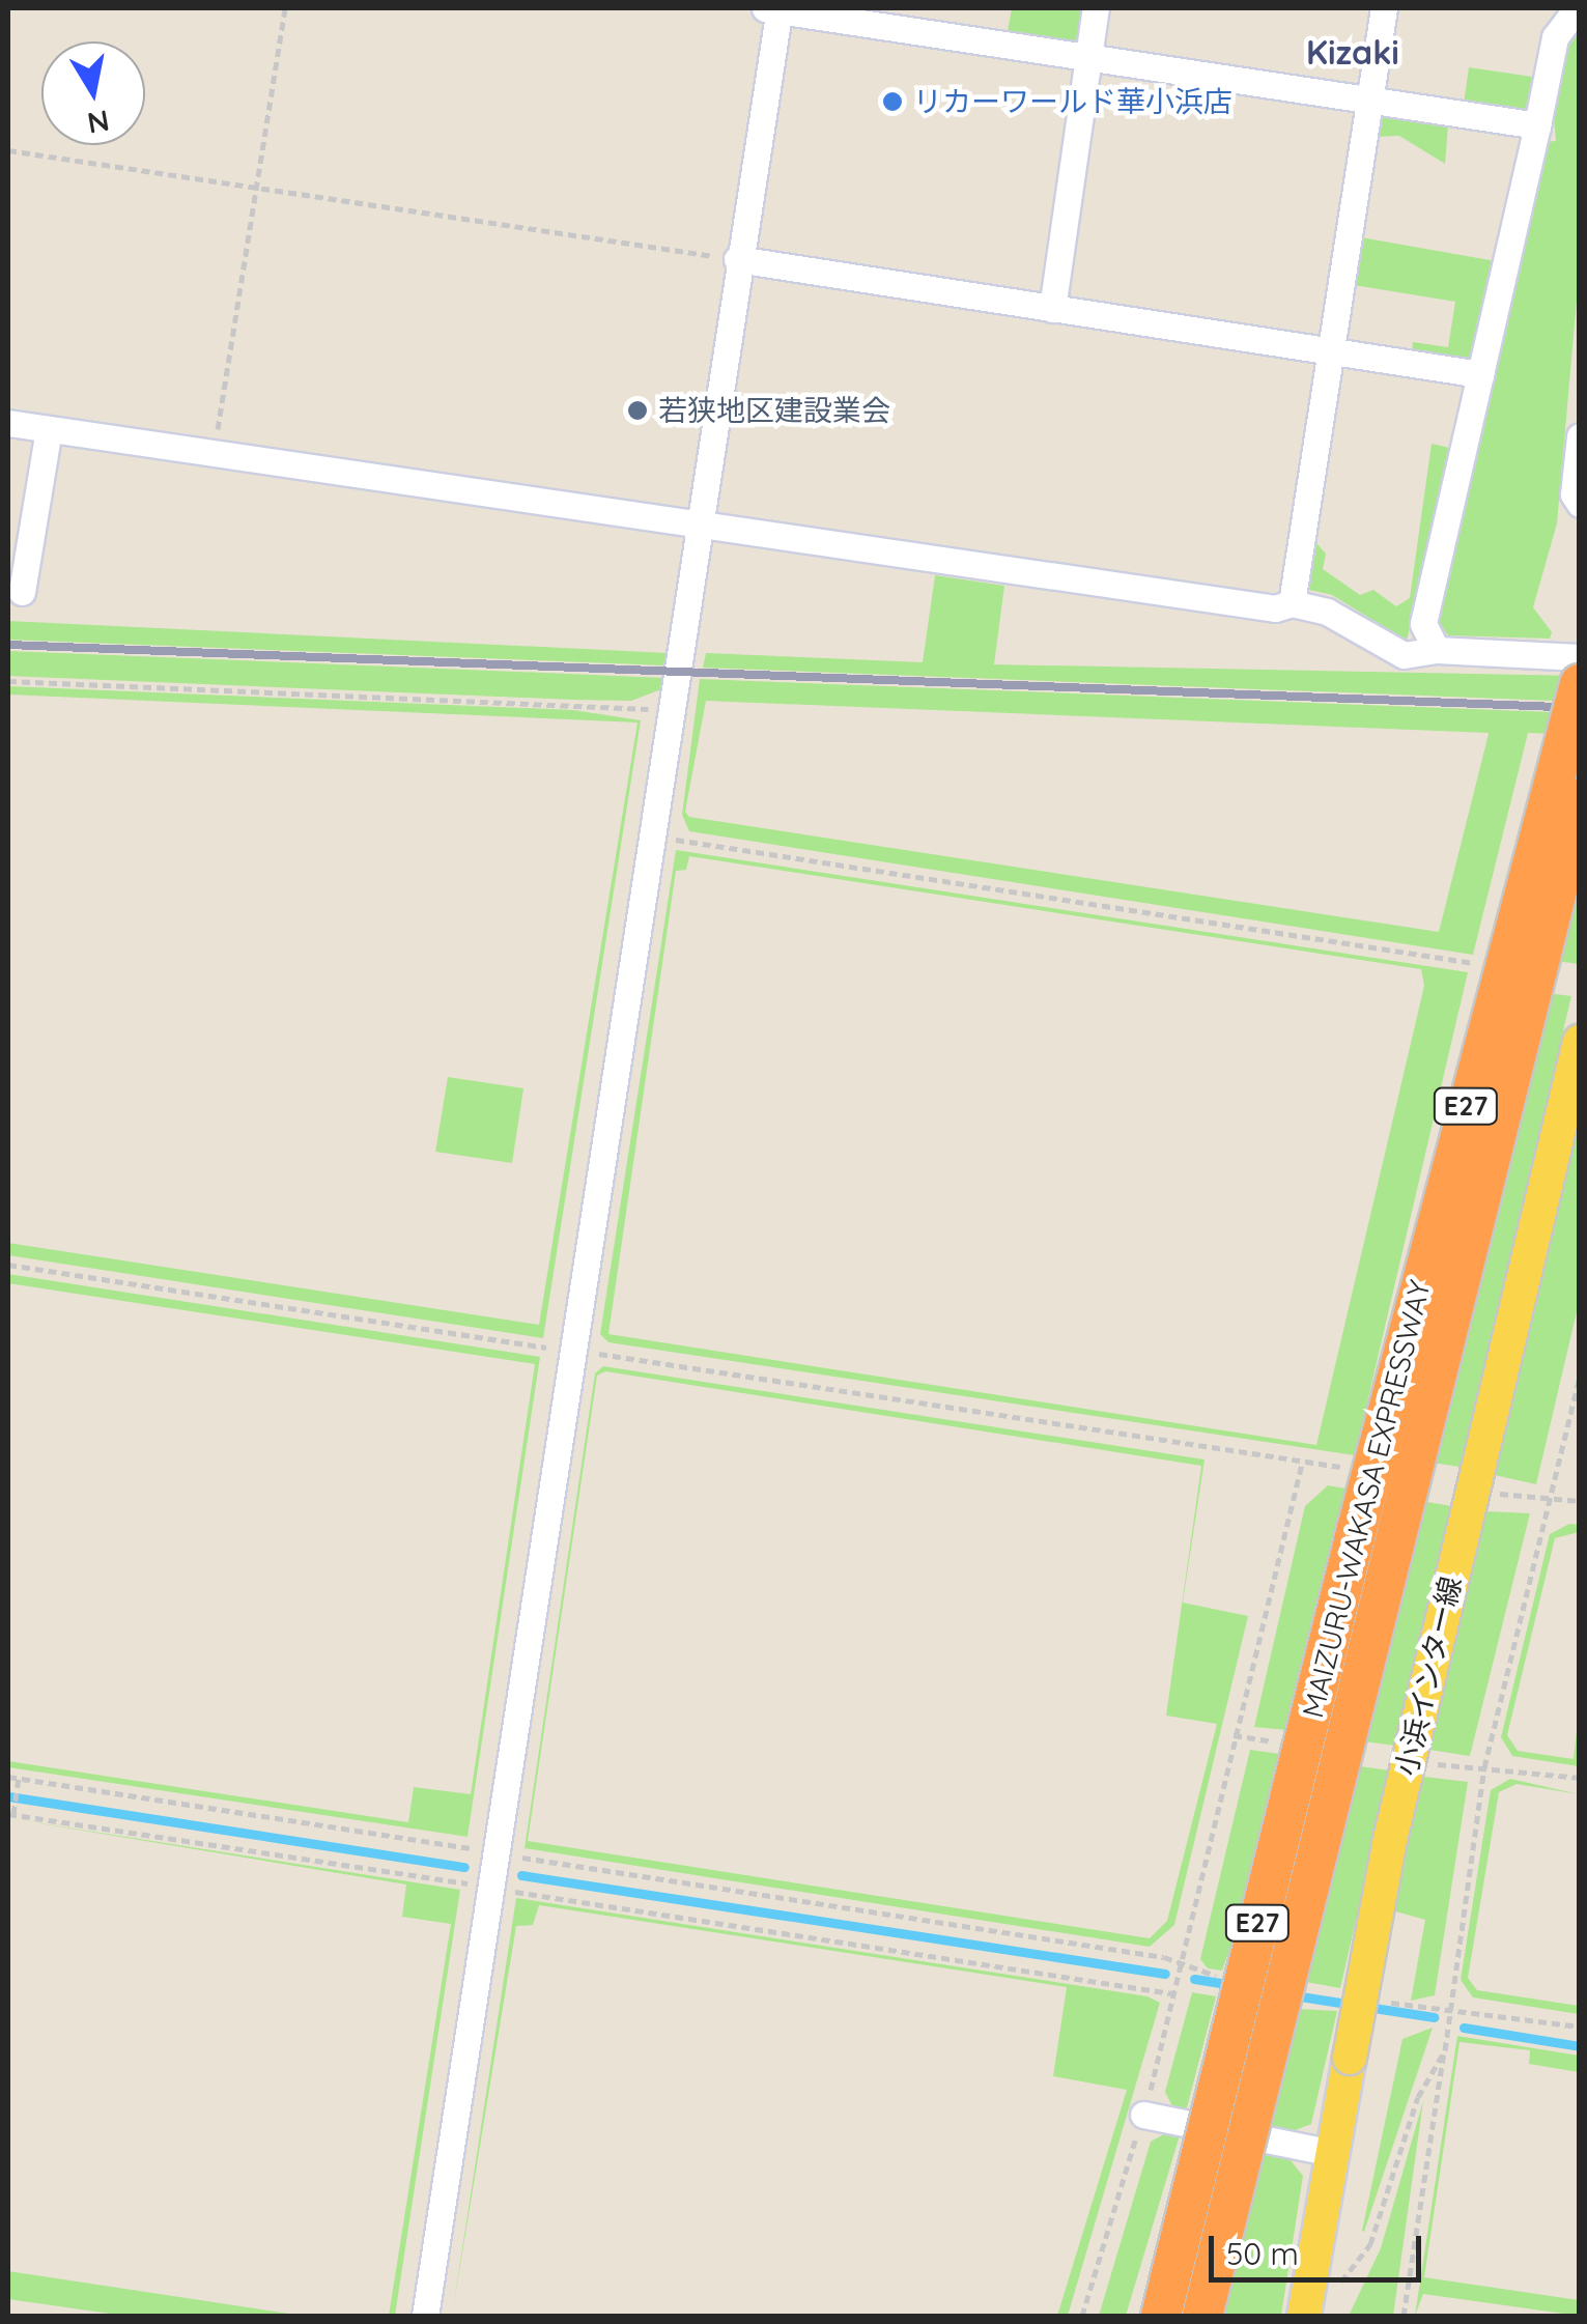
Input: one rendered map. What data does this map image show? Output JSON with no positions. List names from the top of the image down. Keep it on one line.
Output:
{"streets":{"highway":["E27","MAIZURU-WAKASA EXPRESSWAY"],"main road":["小浜インター線"]},"districts":["Kizaki"],"places":["リカーワールド華小浜店","若狭地区建設業会"],"scale_bar":"50 m","north":"bottom"}
